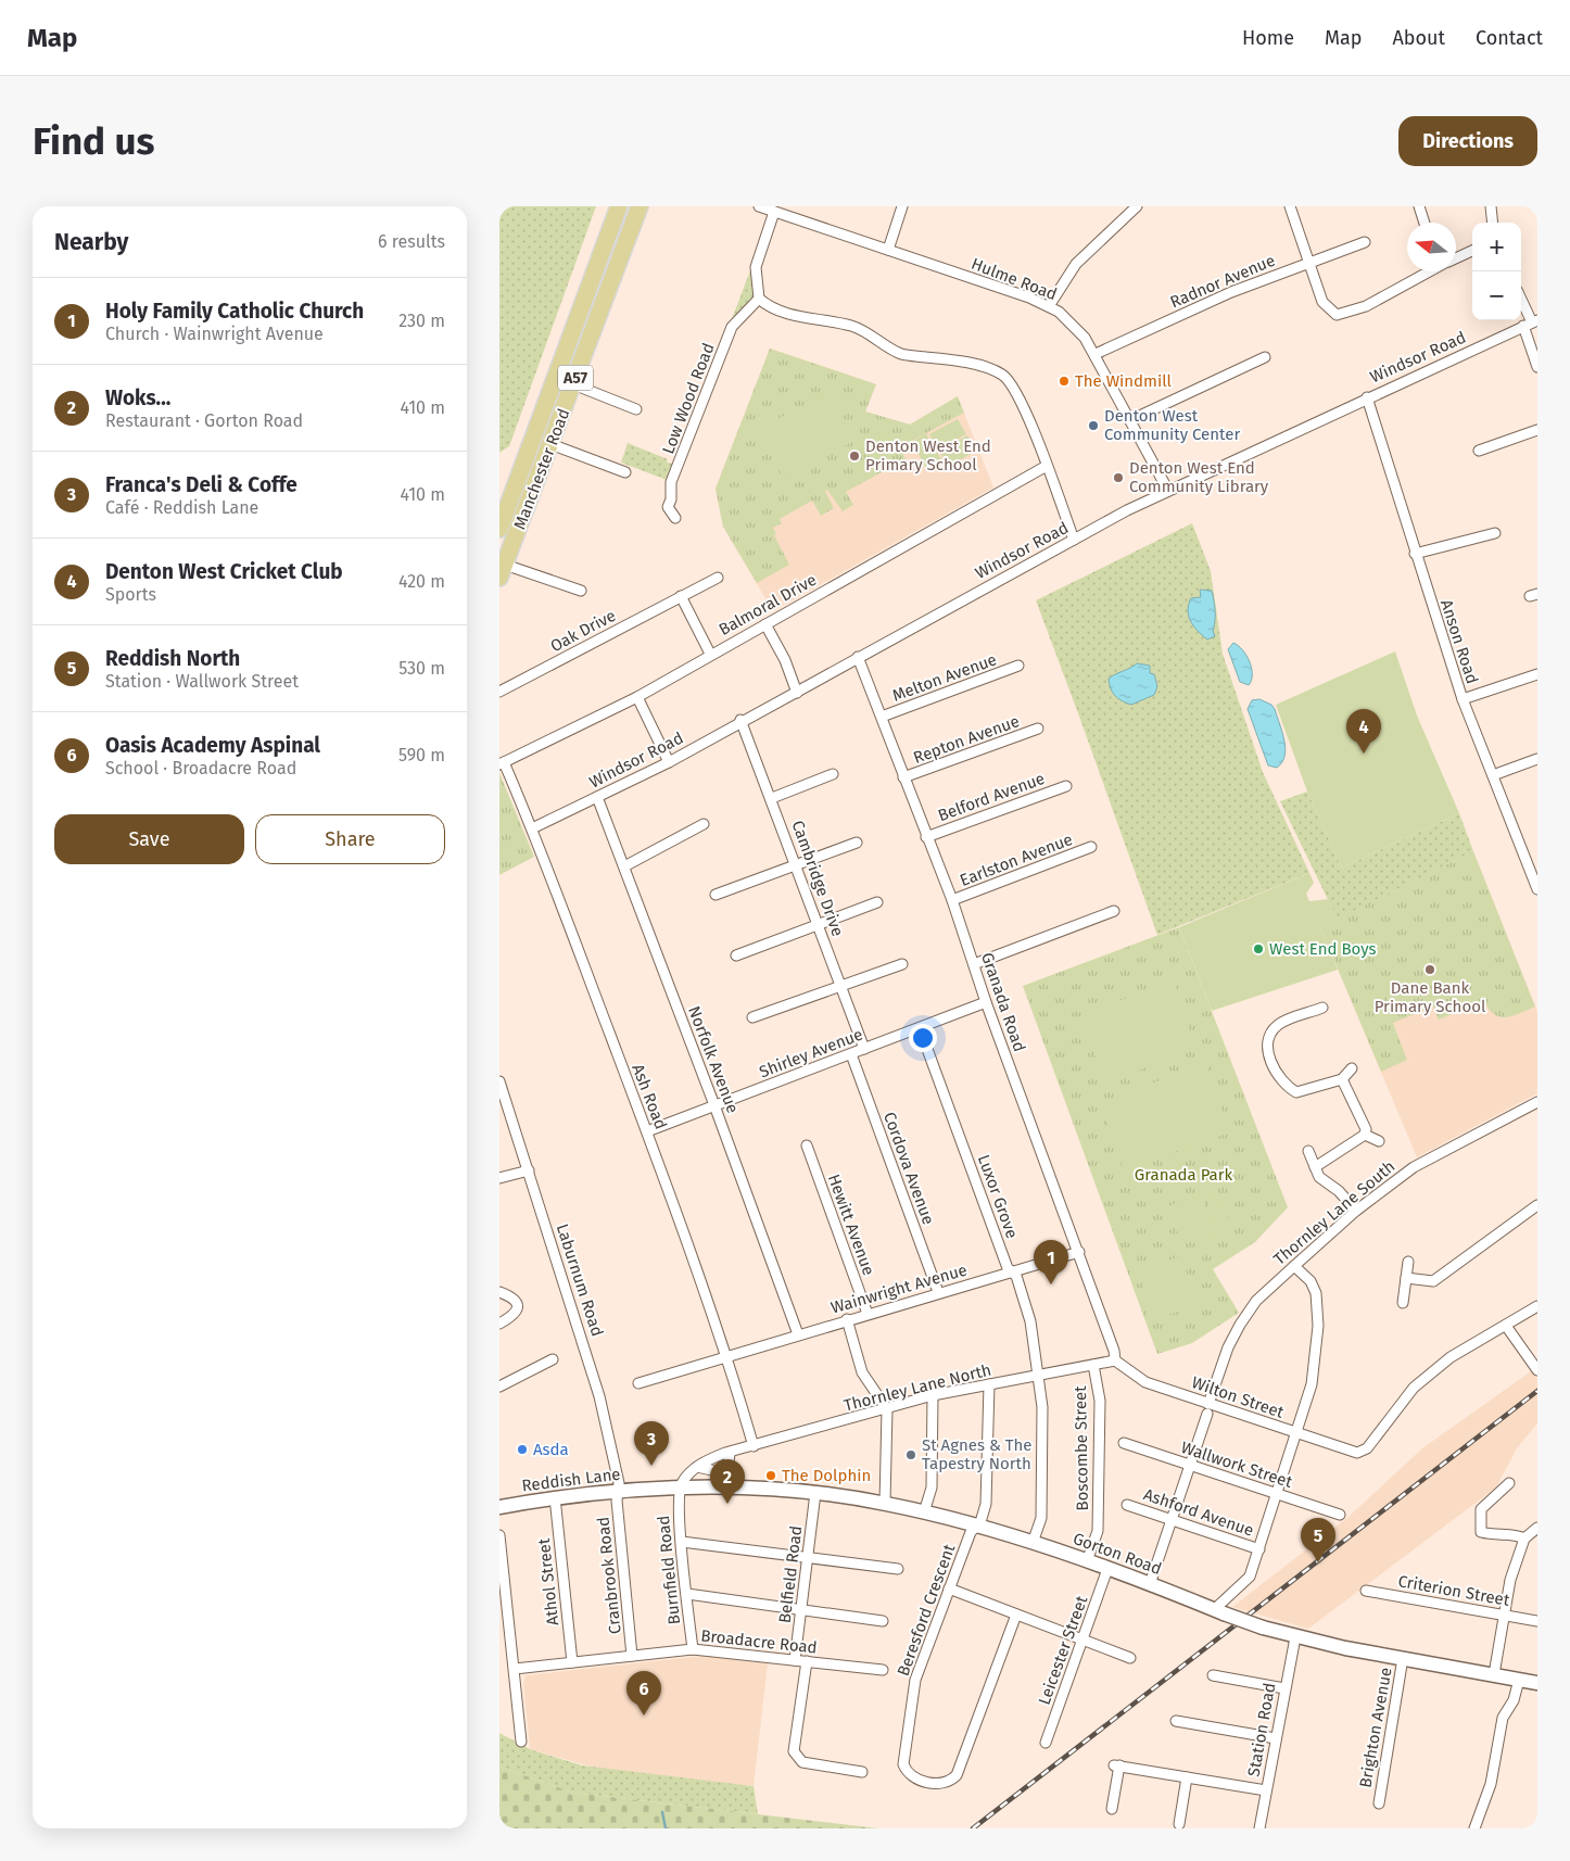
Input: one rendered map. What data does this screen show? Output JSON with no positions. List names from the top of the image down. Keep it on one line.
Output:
{"streets":{"highway":["A57","Manchester Road"],"main road":["Reddish Lane","Gorton Road"],"street":["Hulme Road","Radnor Avenue","Windsor Road","Low Wood Road","Balmoral Drive","Oak Drive","Anson Road","Melton Avenue","Repton Avenue","Belford Avenue","Earlston Avenue","Cambridge Drive","Granada Road","Shirley Avenue","Norfolk Avenue","Ash Road","Cordova Avenue","Luxor Grove","Thornley Lane South","Hewitt Avenue","Laburnum Road","Wainwright Avenue","Thornley Lane North","Wilton Street","Boscombe Street","Wallwork Street","Ashford Avenue","Burnfield Road","Belfield Road","Cranbrook Road","Athol Street","Criterion Street","Beresford Crescent","Broadacre Road","Leicester Street","Brighton Avenue","Station Road"]},"crossings":[["Hulme Road","Radnor Avenue"],["Hulme Road","Windsor Road"],["Windsor Road","Anson Road"],["Windsor Road","Cambridge Drive"],["Windsor Road","Granada Road"],["Windsor Road","Norfolk Avenue"],["Windsor Road","Ash Road"],["A57","Manchester Road"],["Balmoral Drive","Ash Road"],["Melton Avenue","Granada Road"],["Repton Avenue","Granada Road"],["Belford Avenue","Granada Road"],["Earlston Avenue","Granada Road"],["Cambridge Drive","Shirley Avenue"],["Granada Road","Shirley Avenue"],["Granada Road","Wainwright Avenue"],["Granada Road","Thornley Lane North"],["Granada Road","Wilton Street"],["Shirley Avenue","Norfolk Avenue"],["Shirley Avenue","Ash Road"],["Shirley Avenue","Cordova Avenue"],["Shirley Avenue","Luxor Grove"],["Norfolk Avenue","Wainwright Avenue"],["Ash Road","Wainwright Avenue"],["Ash Road","Thornley Lane North"],["Cordova Avenue","Wainwright Avenue"],["Luxor Grove","Wainwright Avenue"],["Luxor Grove","Thornley Lane North"],["Luxor Grove","Gorton Road"],["Thornley Lane South","Wilton Street"],["Thornley Lane South","Wallwork Street"],["Thornley Lane South","Ashford Avenue"],["Thornley Lane South","Gorton Road"],["Hewitt Avenue","Wainwright Avenue"],["Laburnum Road","Reddish Lane"],["Laburnum Road","Cranbrook Road"],["Thornley Lane North","Wilton Street"],["Thornley Lane North","Boscombe Street"],["Thornley Lane North","Reddish Lane"],["Thornley Lane North","Gorton Road"],["Thornley Lane North","Burnfield Road"],["Thornley Lane North","Beresford Crescent"],["Boscombe Street","Gorton Road"],["Reddish Lane","Gorton Road"],["Reddish Lane","Burnfield Road"],["Reddish Lane","Cranbrook Road"],["Reddish Lane","Athol Street"],["Gorton Road","Burnfield Road"],["Gorton Road","Belfield Road"],["Gorton Road","Beresford Crescent"],["Gorton Road","Leicester Street"],["Gorton Road","Brighton Avenue"],["Gorton Road","Station Road"],["Burnfield Road","Broadacre Road"],["Belfield Road","Broadacre Road"],["Cranbrook Road","Broadacre Road"],["Athol Street","Broadacre Road"]],"parks":["Granada Park"],"places":["The Windmill","Denton West Community Center","Denton West End Primary School","Denton West End Community Library","West End Boys","Dane Bank Primary School","Asda","St Agnes & The Tapestry North","The Dolphin"],"north":"left","page":{"header":"Map","nav":["Home","Map","About","Contact"],"buttons":["Directions",["Save","Share"]],"title":"Find us","heading":["Nearby","6 results"],"map_buttons":["+","−"],"list":[{"mark":"1","name":"Holy Family Catholic Church","note":"Church · Wainwright Avenue","value":"230 m"},{"mark":"2","name":"Woks...","note":"Restaurant · Gorton Road","value":"410 m"},{"mark":"3","name":"Franca's Deli & Coffe","note":"Café · Reddish Lane","value":"410 m"},{"mark":"4","name":"Denton West Cricket Club","note":"Sports","value":"420 m"},{"mark":"5","name":"Reddish North","note":"Station · Wallwork Street","value":"530 m"},{"mark":"6","name":"Oasis Academy Aspinal","note":"School · Broadacre Road","value":"590 m"}],"pins":["4","1","3","2","5","6"]}}
